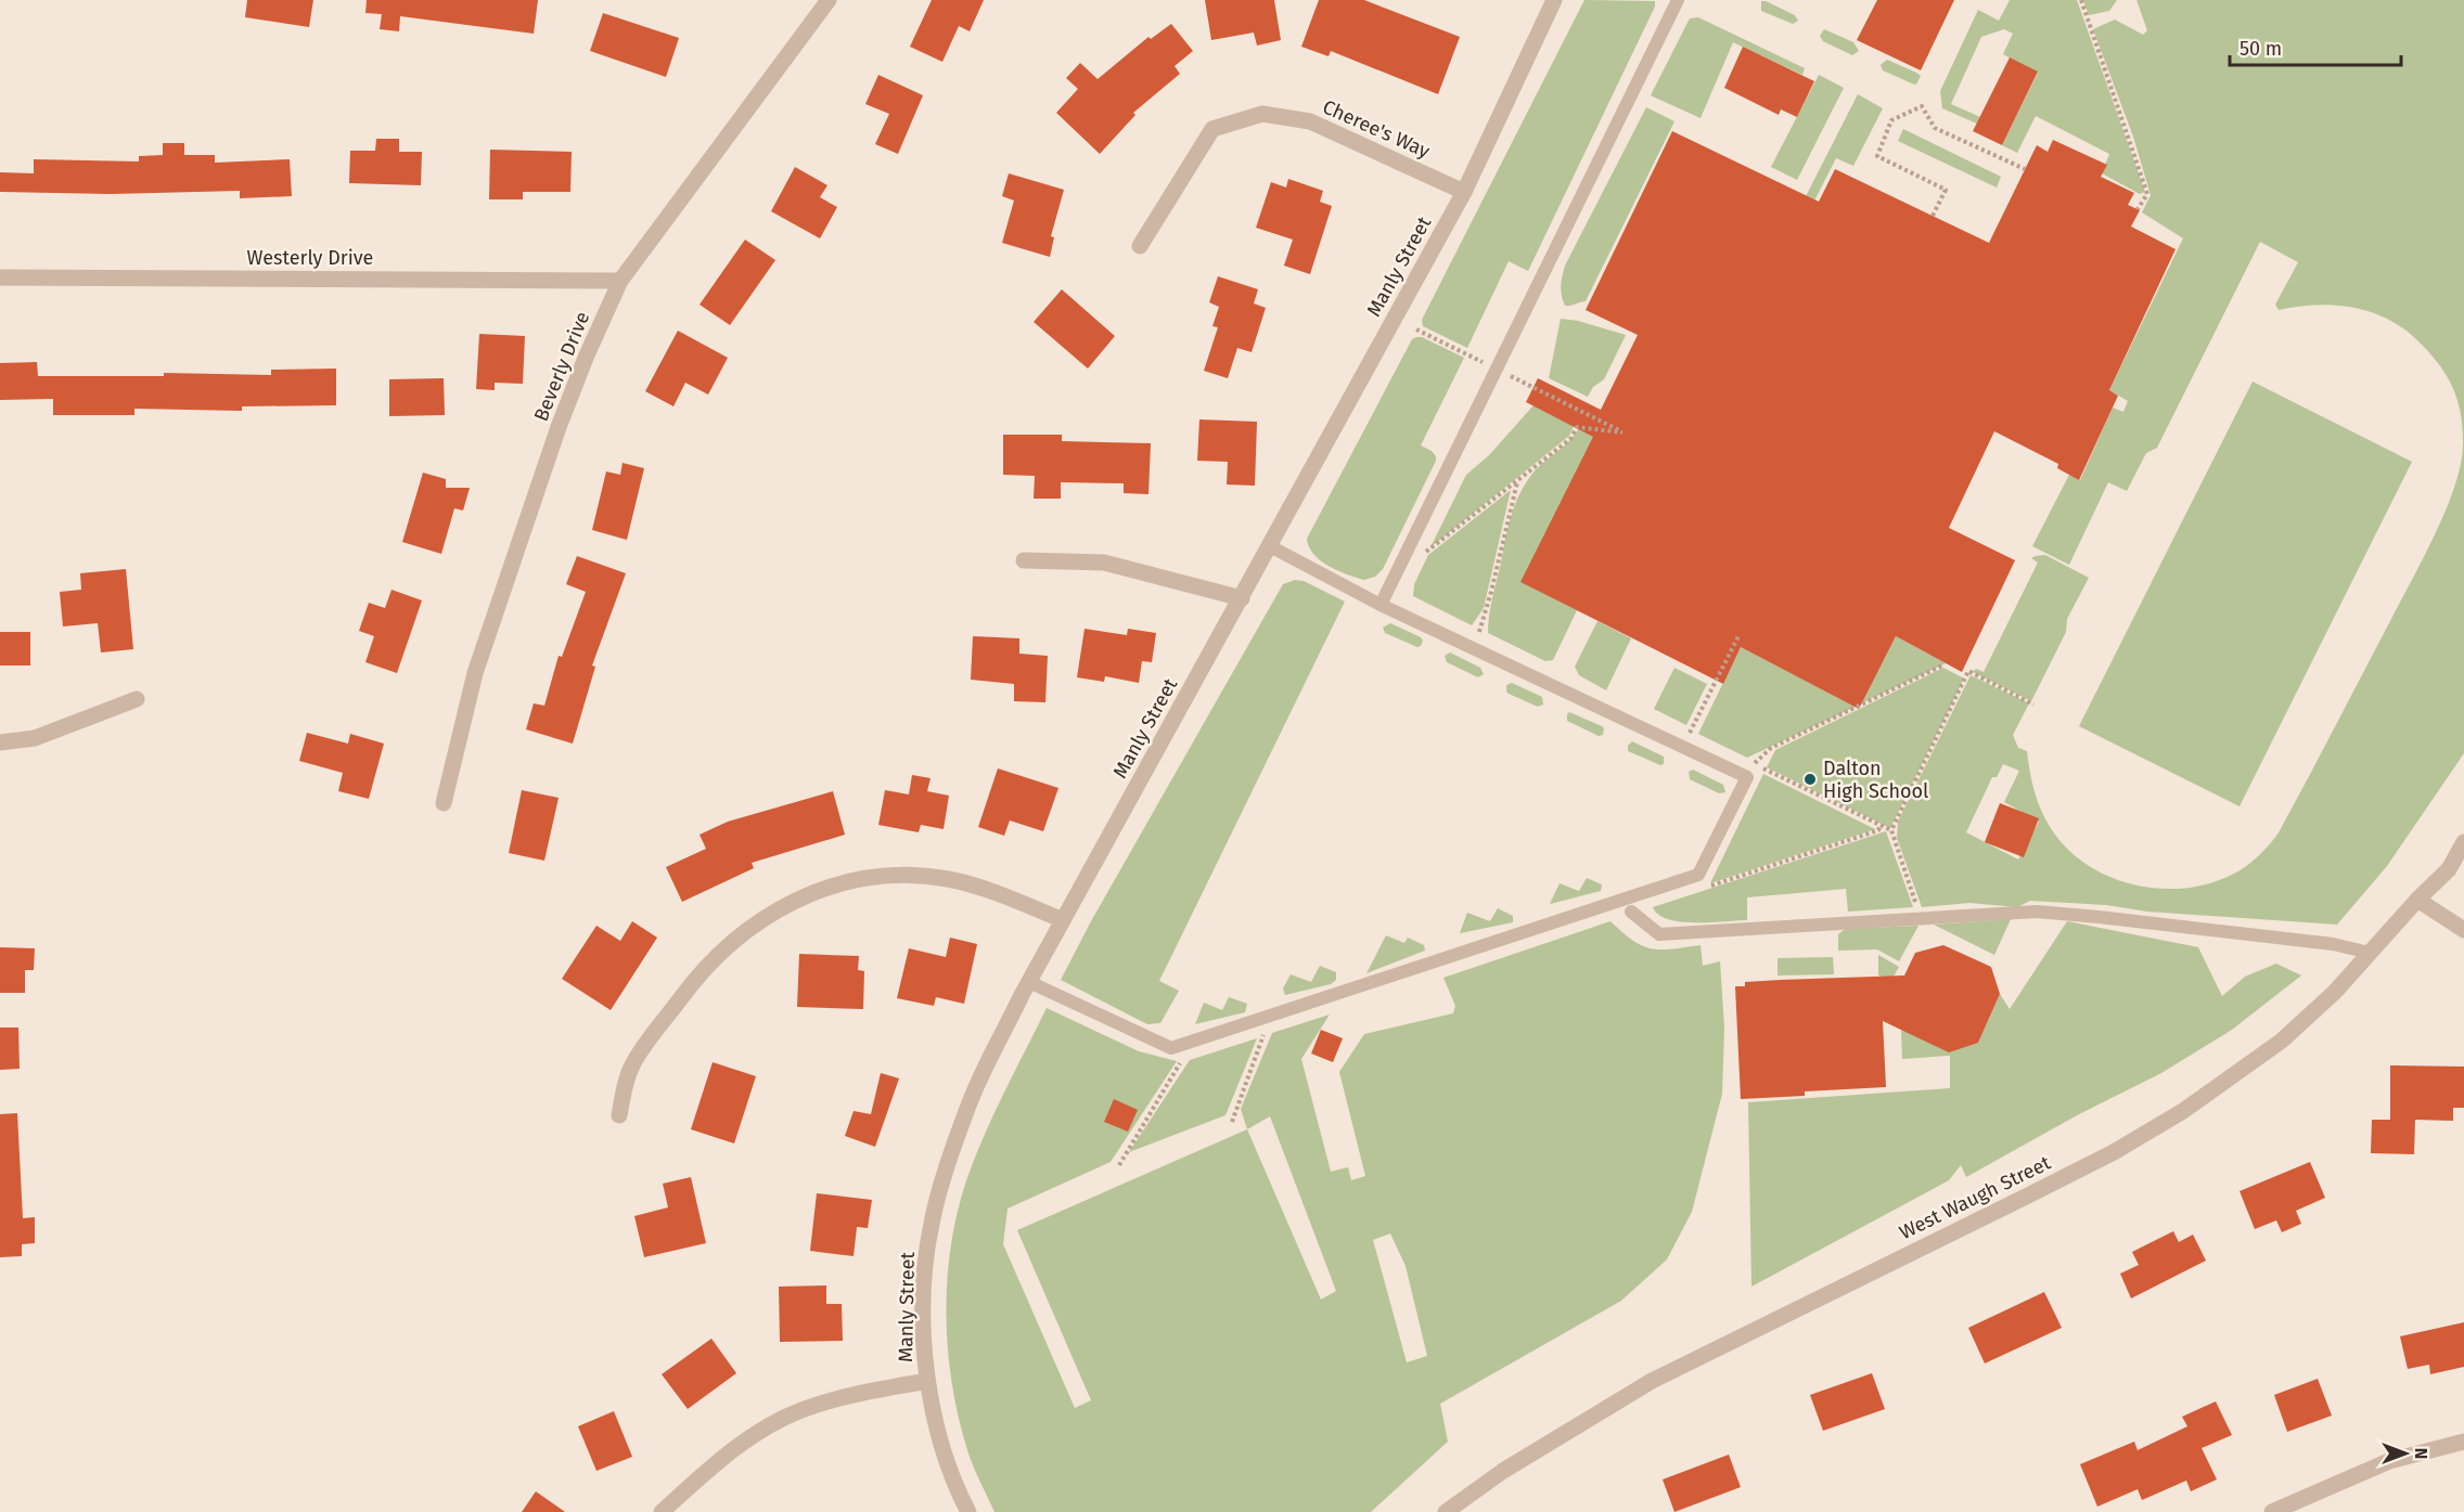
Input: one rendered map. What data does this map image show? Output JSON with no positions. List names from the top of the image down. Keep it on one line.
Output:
{"streets":{"street":["Cheree's Way","Westerly Drive","Manly Street","Beverly Drive","West Waugh Street"]},"crossings":[["Cheree's Way","Manly Street"],["Westerly Drive","Beverly Drive"]],"places":["Dalton High School"],"scale_bar":"50 m","north":"right"}
